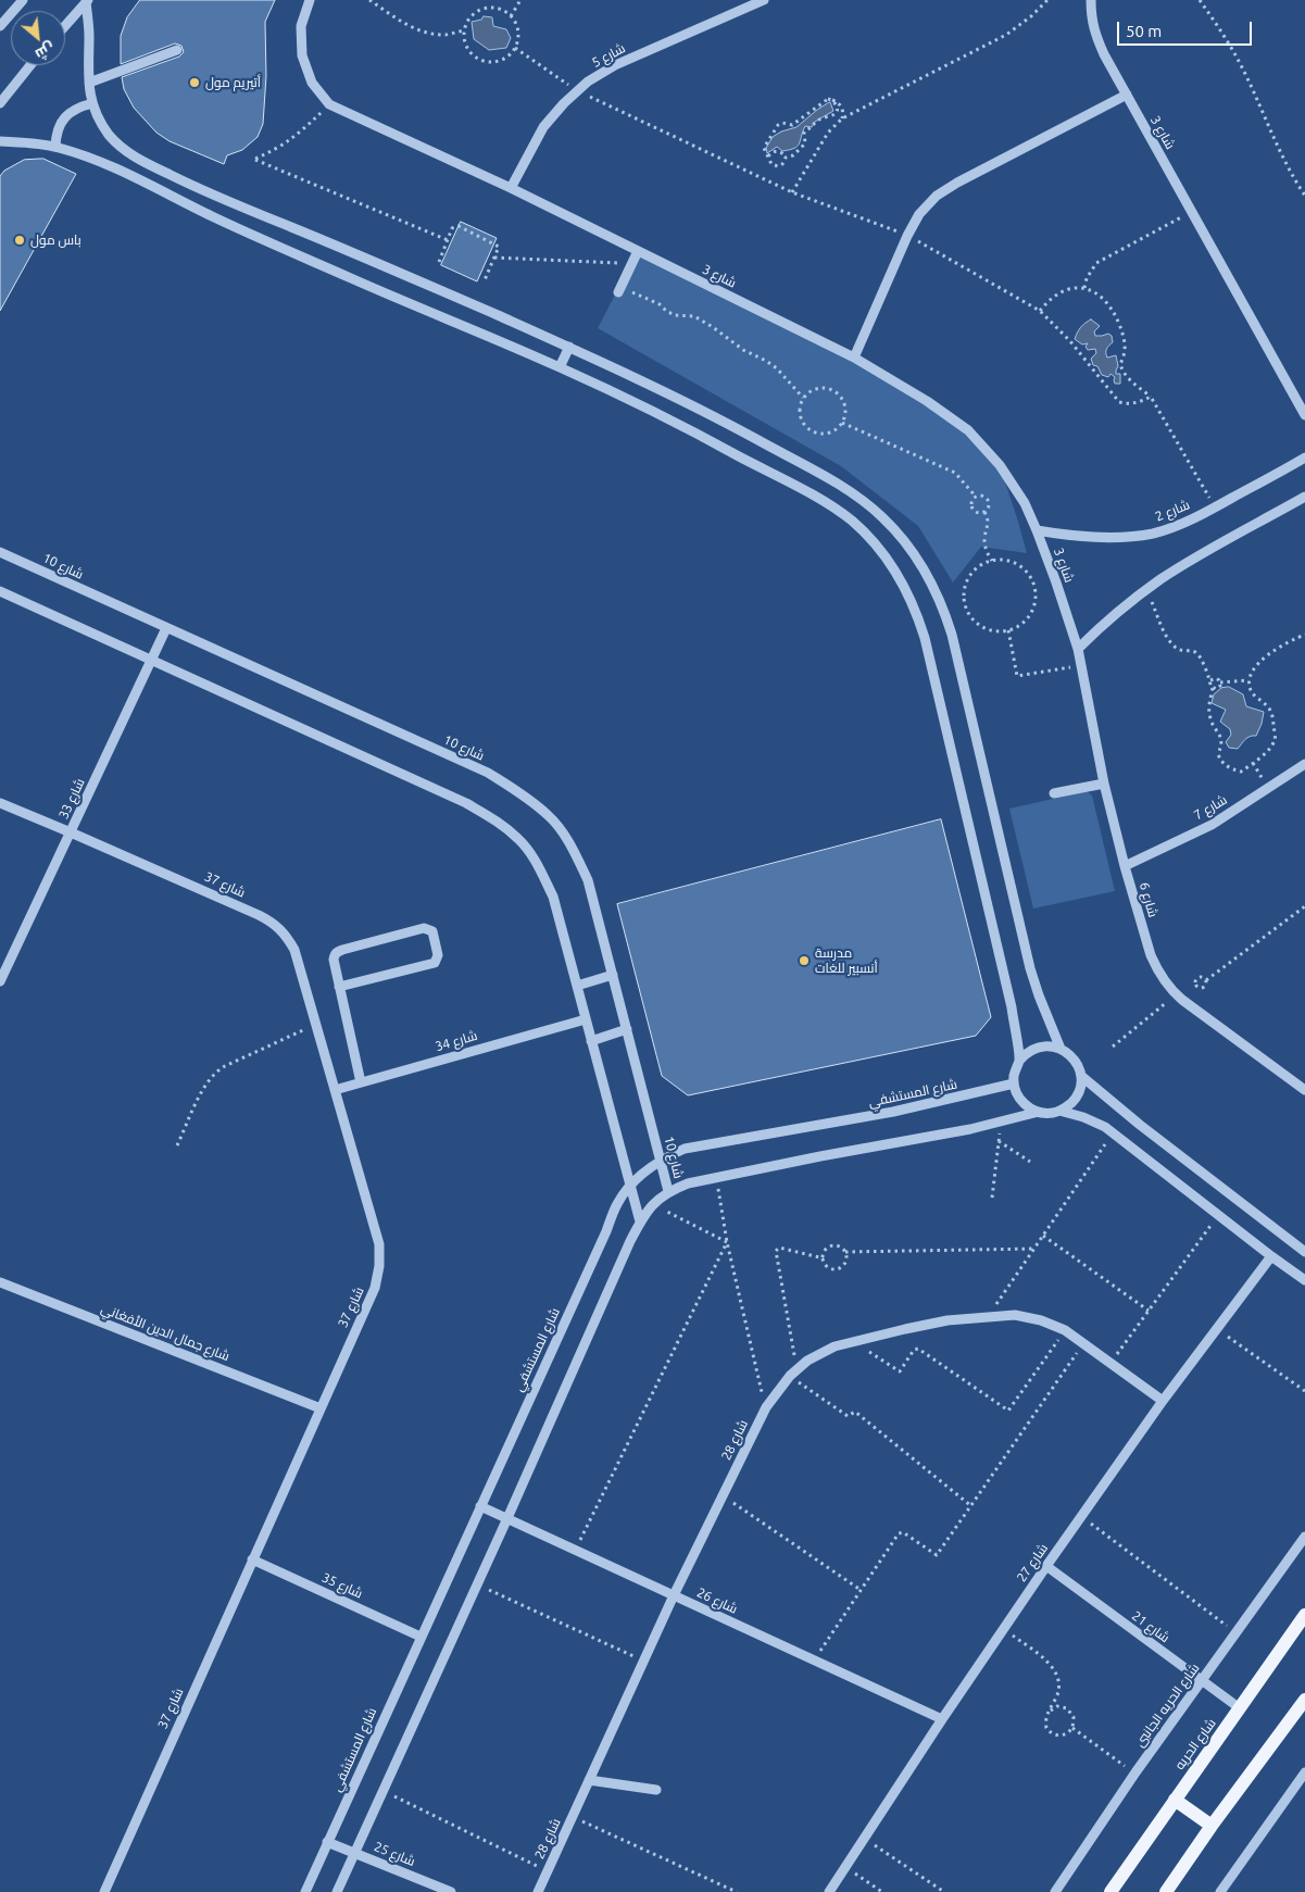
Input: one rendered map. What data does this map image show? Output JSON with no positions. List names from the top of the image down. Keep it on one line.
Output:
{"streets":{"main road":["شارع الحريه"],"street":["شارع 5","شارع 3","شارع 2","شارع 10","شارع 33","شارع 7","شارع 37","شارع 6","شارع 34","شارع المستشفي","شارع جمال الدين الأفغاني","شارع 28","شارع 27","شارع 35","شارع 26","شارع 21","شارع الحريه الجانبى","شارع 25"]},"crossings":[["شارع 5","شارع 3"],["شارع 3","شارع 2"],["شارع 3","شارع 6"],["شارع 10","شارع 33"],["شارع 10","شارع المستشفي"],["شارع 33","شارع 37"],["شارع 7","شارع 6"],["شارع 37","شارع 34"],["شارع 37","شارع جمال الدين الأفغاني"],["شارع 37","شارع 35"],["شارع المستشفي","شارع 35"],["شارع المستشفي","شارع 26"],["شارع المستشفي","شارع 25"],["شارع 28","شارع 27"],["شارع 28","شارع 26"],["شارع 27","شارع 26"],["شارع 27","شارع 21"],["شارع 21","شارع الحريه الجانبى"],["شارع 21","شارع الحريه"]],"places":["أتيريم مول","باس مول","مدرسة أنسبير للغات"],"scale_bar":"50 m","north":"bottom right"}
